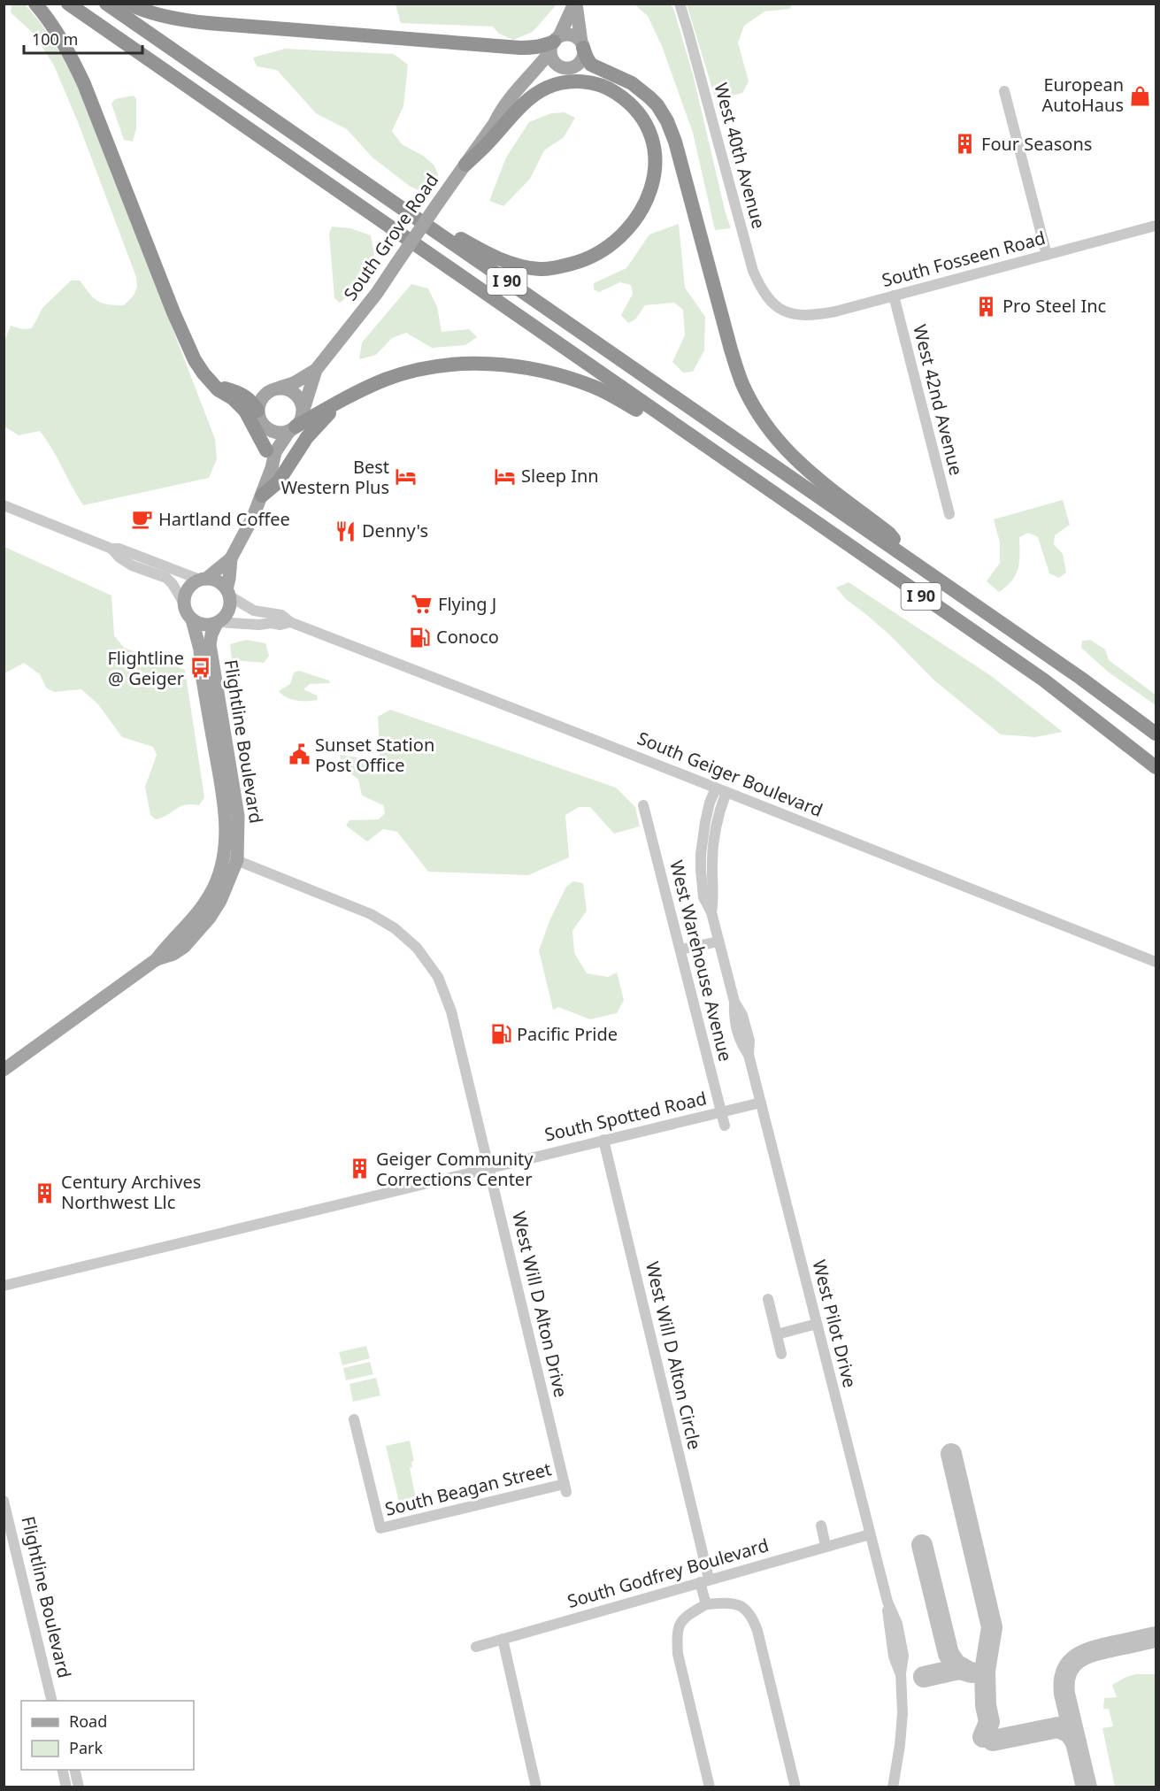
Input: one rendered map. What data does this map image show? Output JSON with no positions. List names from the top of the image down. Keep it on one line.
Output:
{"streets":{"highway":["I 90"],"main road":["South Grove Road","Flightline Boulevard"],"street":["West 40th Avenue","South Fosseen Road","West 42nd Avenue","South Geiger Boulevard","West Warehouse Avenue","South Spotted Road","West Will D Alton Drive","West Pilot Drive","West Will D Alton Circle","South Beagan Street","South Godfrey Boulevard"]},"crossings":[["West 40th Avenue","South Fosseen Road"],["South Grove Road","Flightline Boulevard"],["South Grove Road","South Geiger Boulevard"],["South Fosseen Road","West 42nd Avenue"],["Flightline Boulevard","South Geiger Boulevard"],["Flightline Boulevard","West Will D Alton Drive"],["South Geiger Boulevard","West Pilot Drive"],["West Warehouse Avenue","South Spotted Road"],["South Spotted Road","West Will D Alton Drive"],["South Spotted Road","West Pilot Drive"],["South Spotted Road","West Will D Alton Circle"],["West Will D Alton Drive","South Beagan Street"],["West Pilot Drive","South Godfrey Boulevard"],["West Will D Alton Circle","South Godfrey Boulevard"]],"places":{"shop":["European AutoHaus"],"building":["Four Seasons","Pro Steel Inc","Geiger Community Corrections Center","Century Archives Northwest Llc"],"hotel":["Sleep Inn","Best Western Plus"],"cafe":["Hartland Coffee"],"restaurant":["Denny's"],"supermarket":["Flying J"],"fuel station":["Conoco","Pacific Pride"],"bus stop":["Flightline @ Geiger"],"public building":["Sunset Station Post Office"]},"legend":["Road","Park"],"scale_bar":"100 m"}
